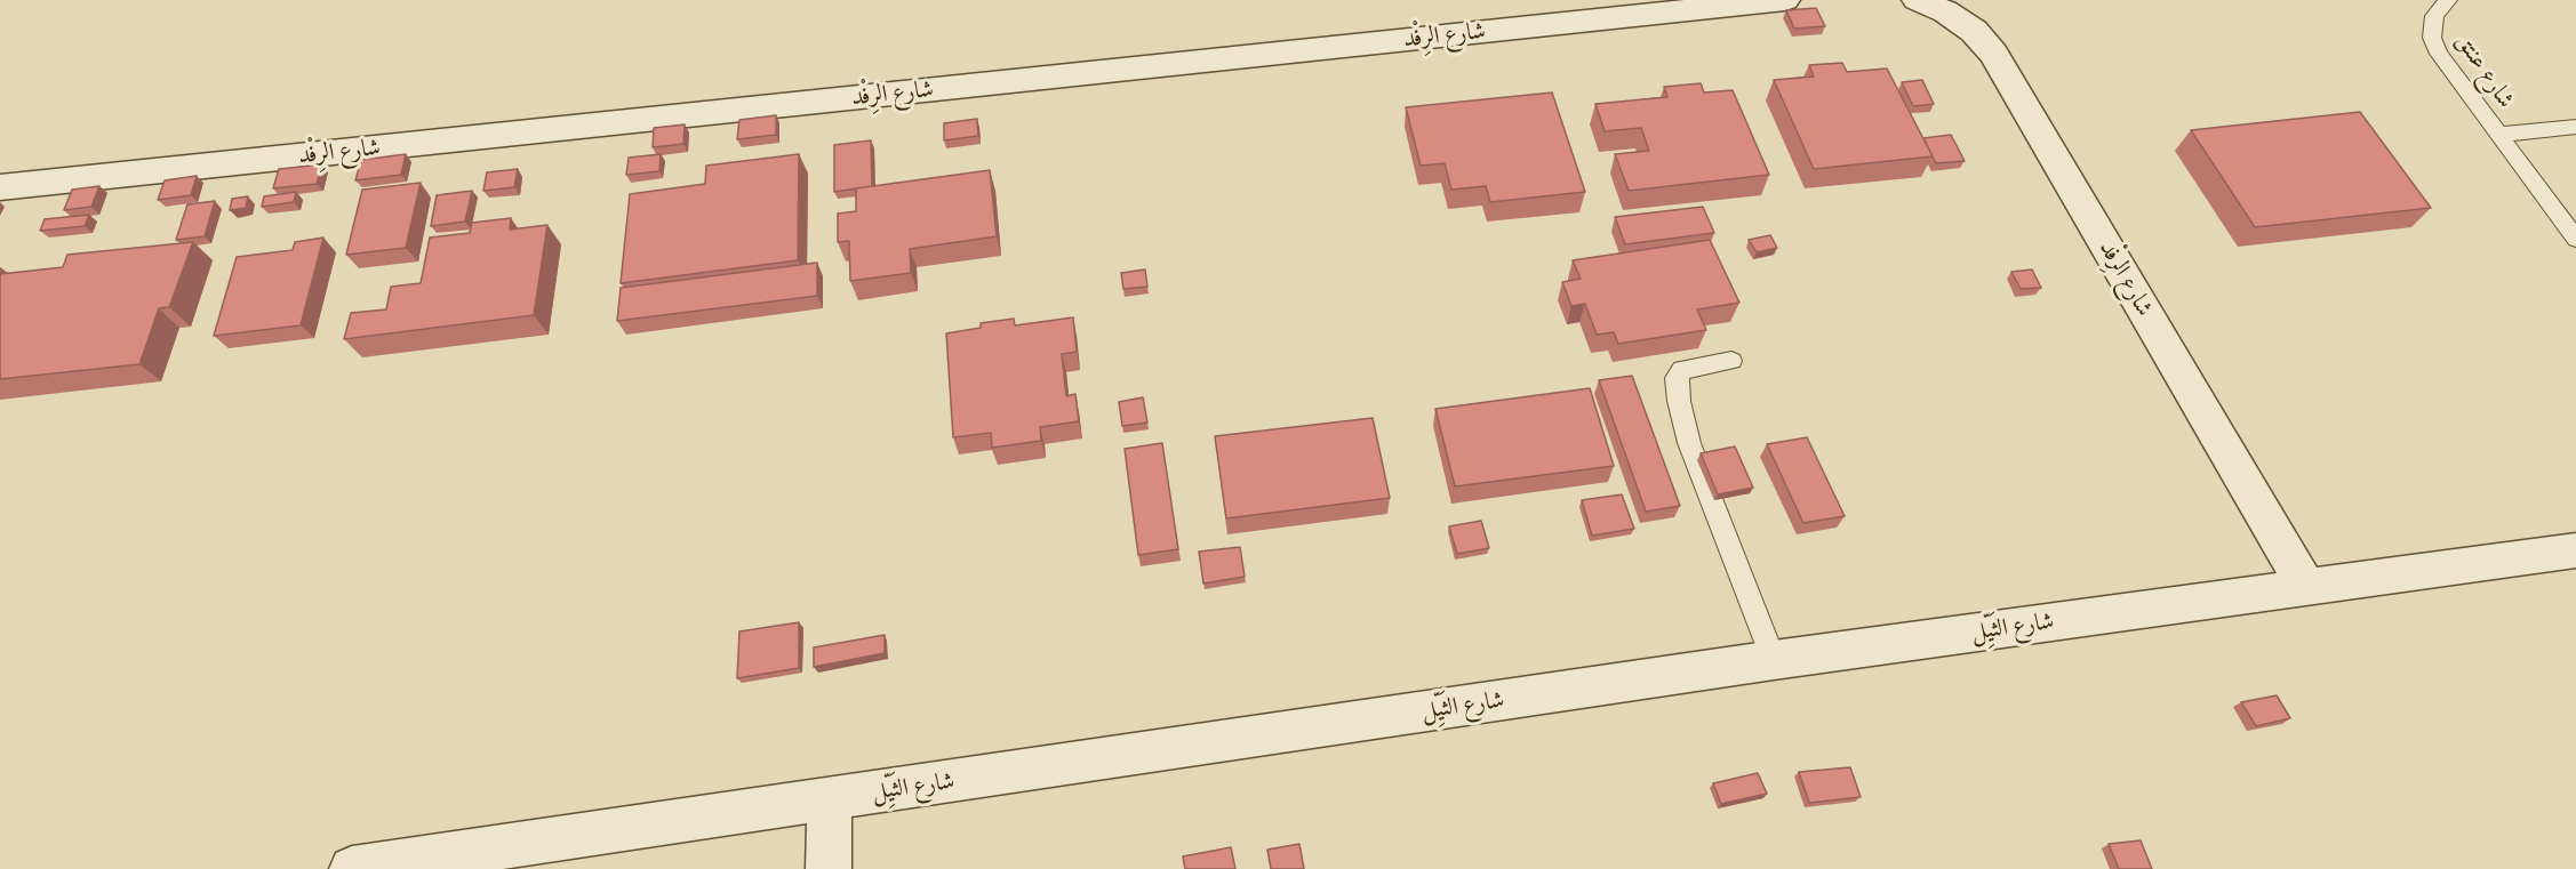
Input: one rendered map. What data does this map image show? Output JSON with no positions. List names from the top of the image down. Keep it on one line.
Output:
{"streets":{"street":["شارع الرِفْد","شارع الثَيِّل"],"lane":["شارع عنتق"]},"crossings":[["شارع الرِفْد","شارع الثَيِّل"]]}
